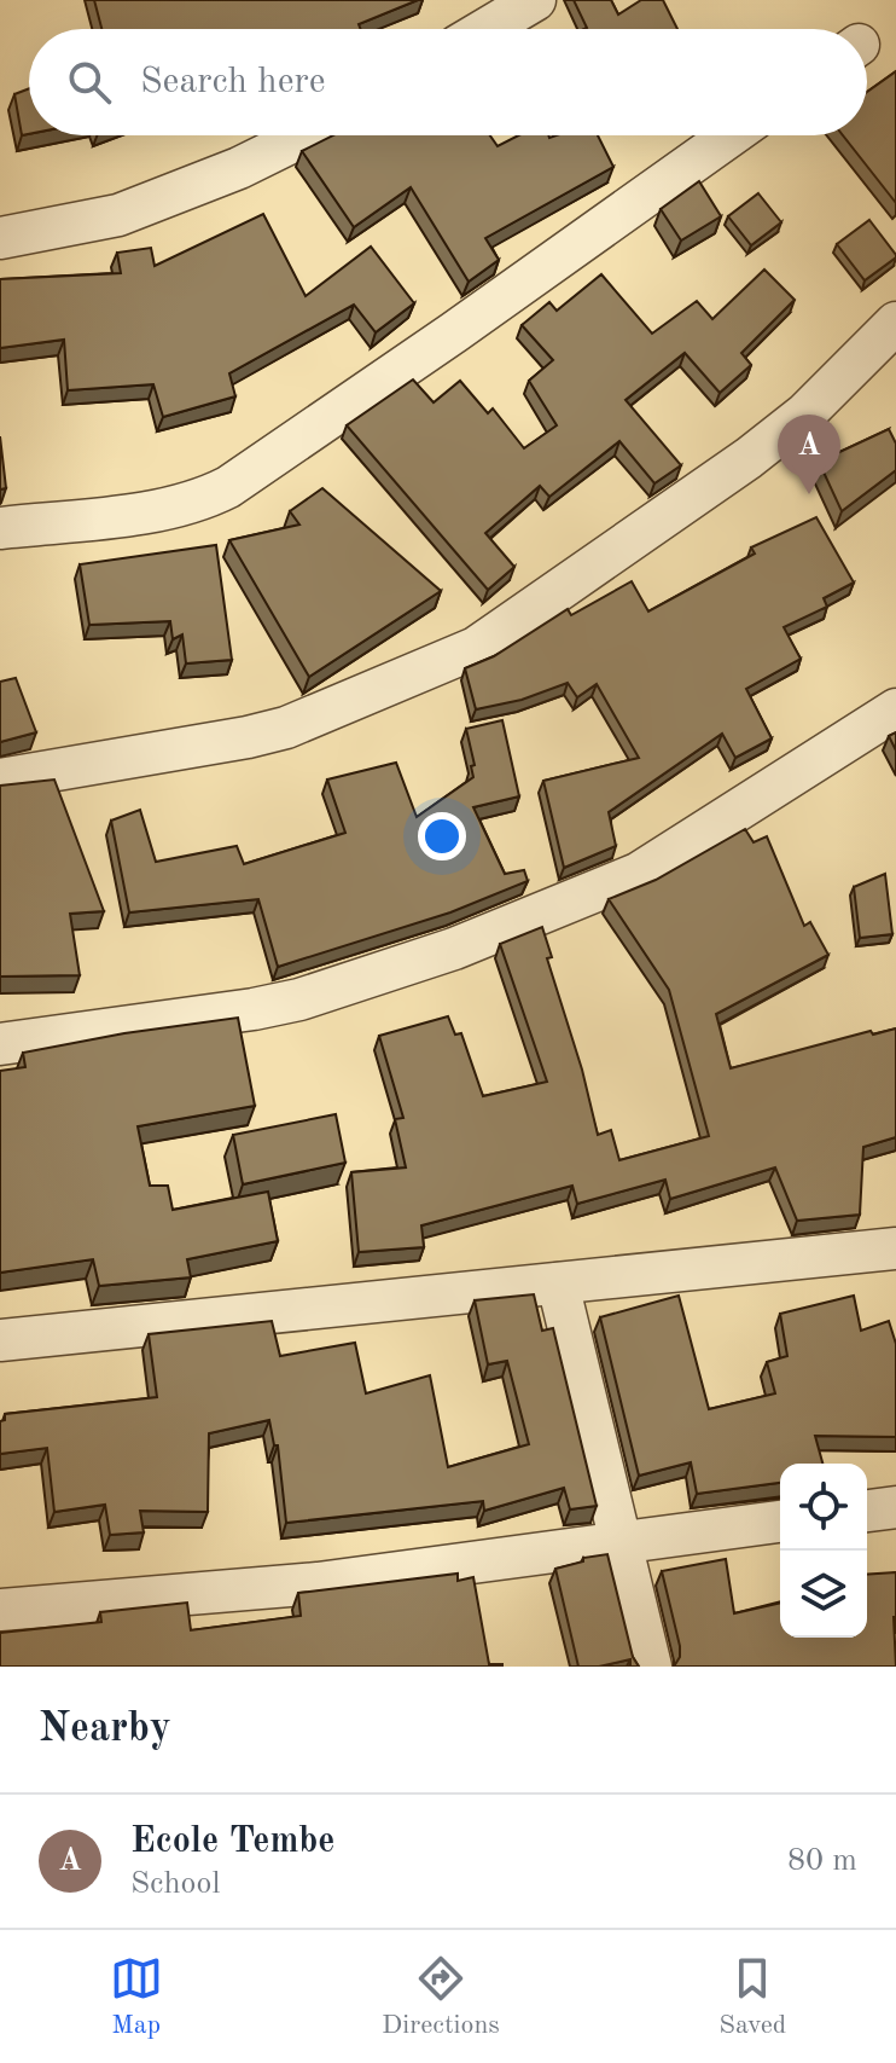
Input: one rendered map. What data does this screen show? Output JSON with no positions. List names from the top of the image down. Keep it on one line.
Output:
{"page":{"search":"Search here","pins":"A","heading":"Nearby","list":[{"mark":"A","name":"Ecole Tembe","note":"School","value":"80 m"}],"nav":["Map","Directions","Saved"]}}
